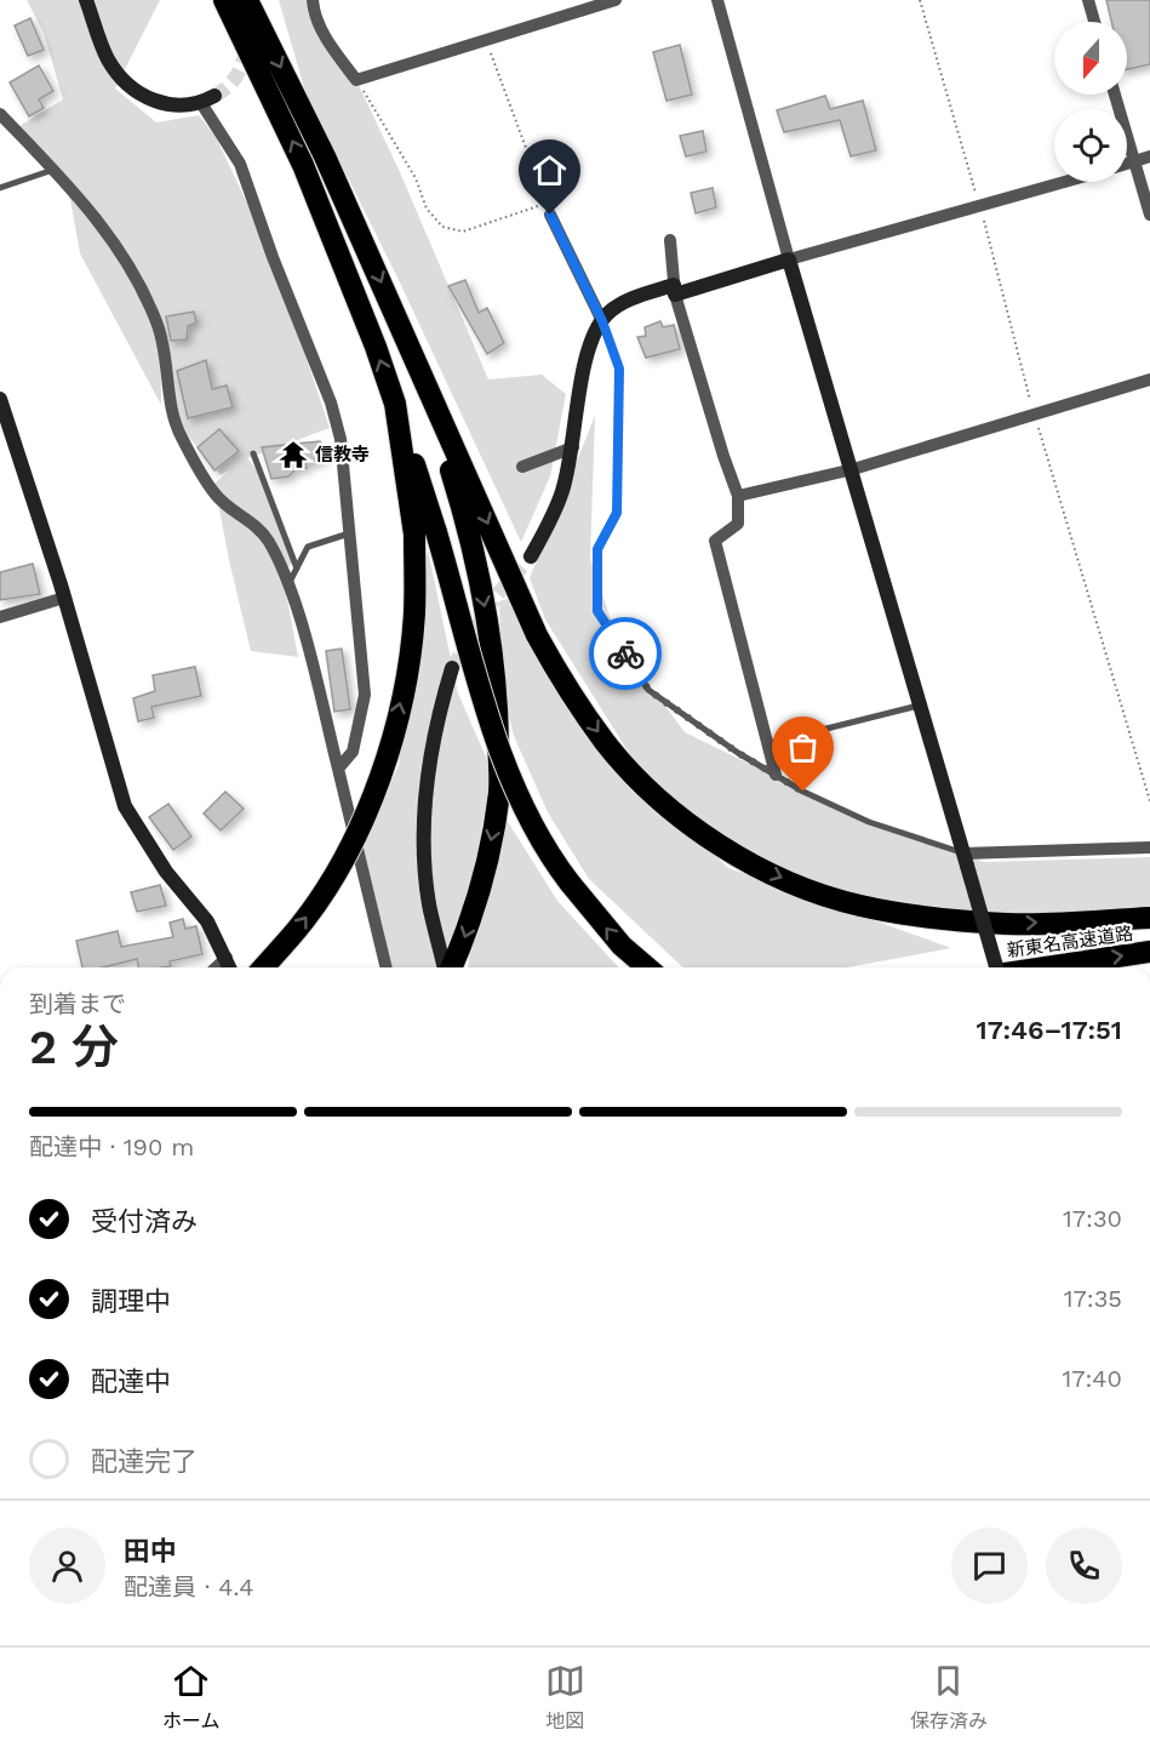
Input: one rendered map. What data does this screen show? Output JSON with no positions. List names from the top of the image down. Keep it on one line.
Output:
{"streets":{"highway":["新東名高速道路"]},"one_way":["新東名高速道路"],"places":{"temple":["信教寺"]},"north":"bottom","page":{"heading":["2 分","到着まで","17:46–17:51"],"panel":["田中","配達員 · 4.4"],"bar":"配達中 · 190 m","list":[["受付済み","17:30"],["調理中","17:35"],["配達中","17:40"],"配達完了"],"tabs":["ホーム","地図","保存済み"]}}
